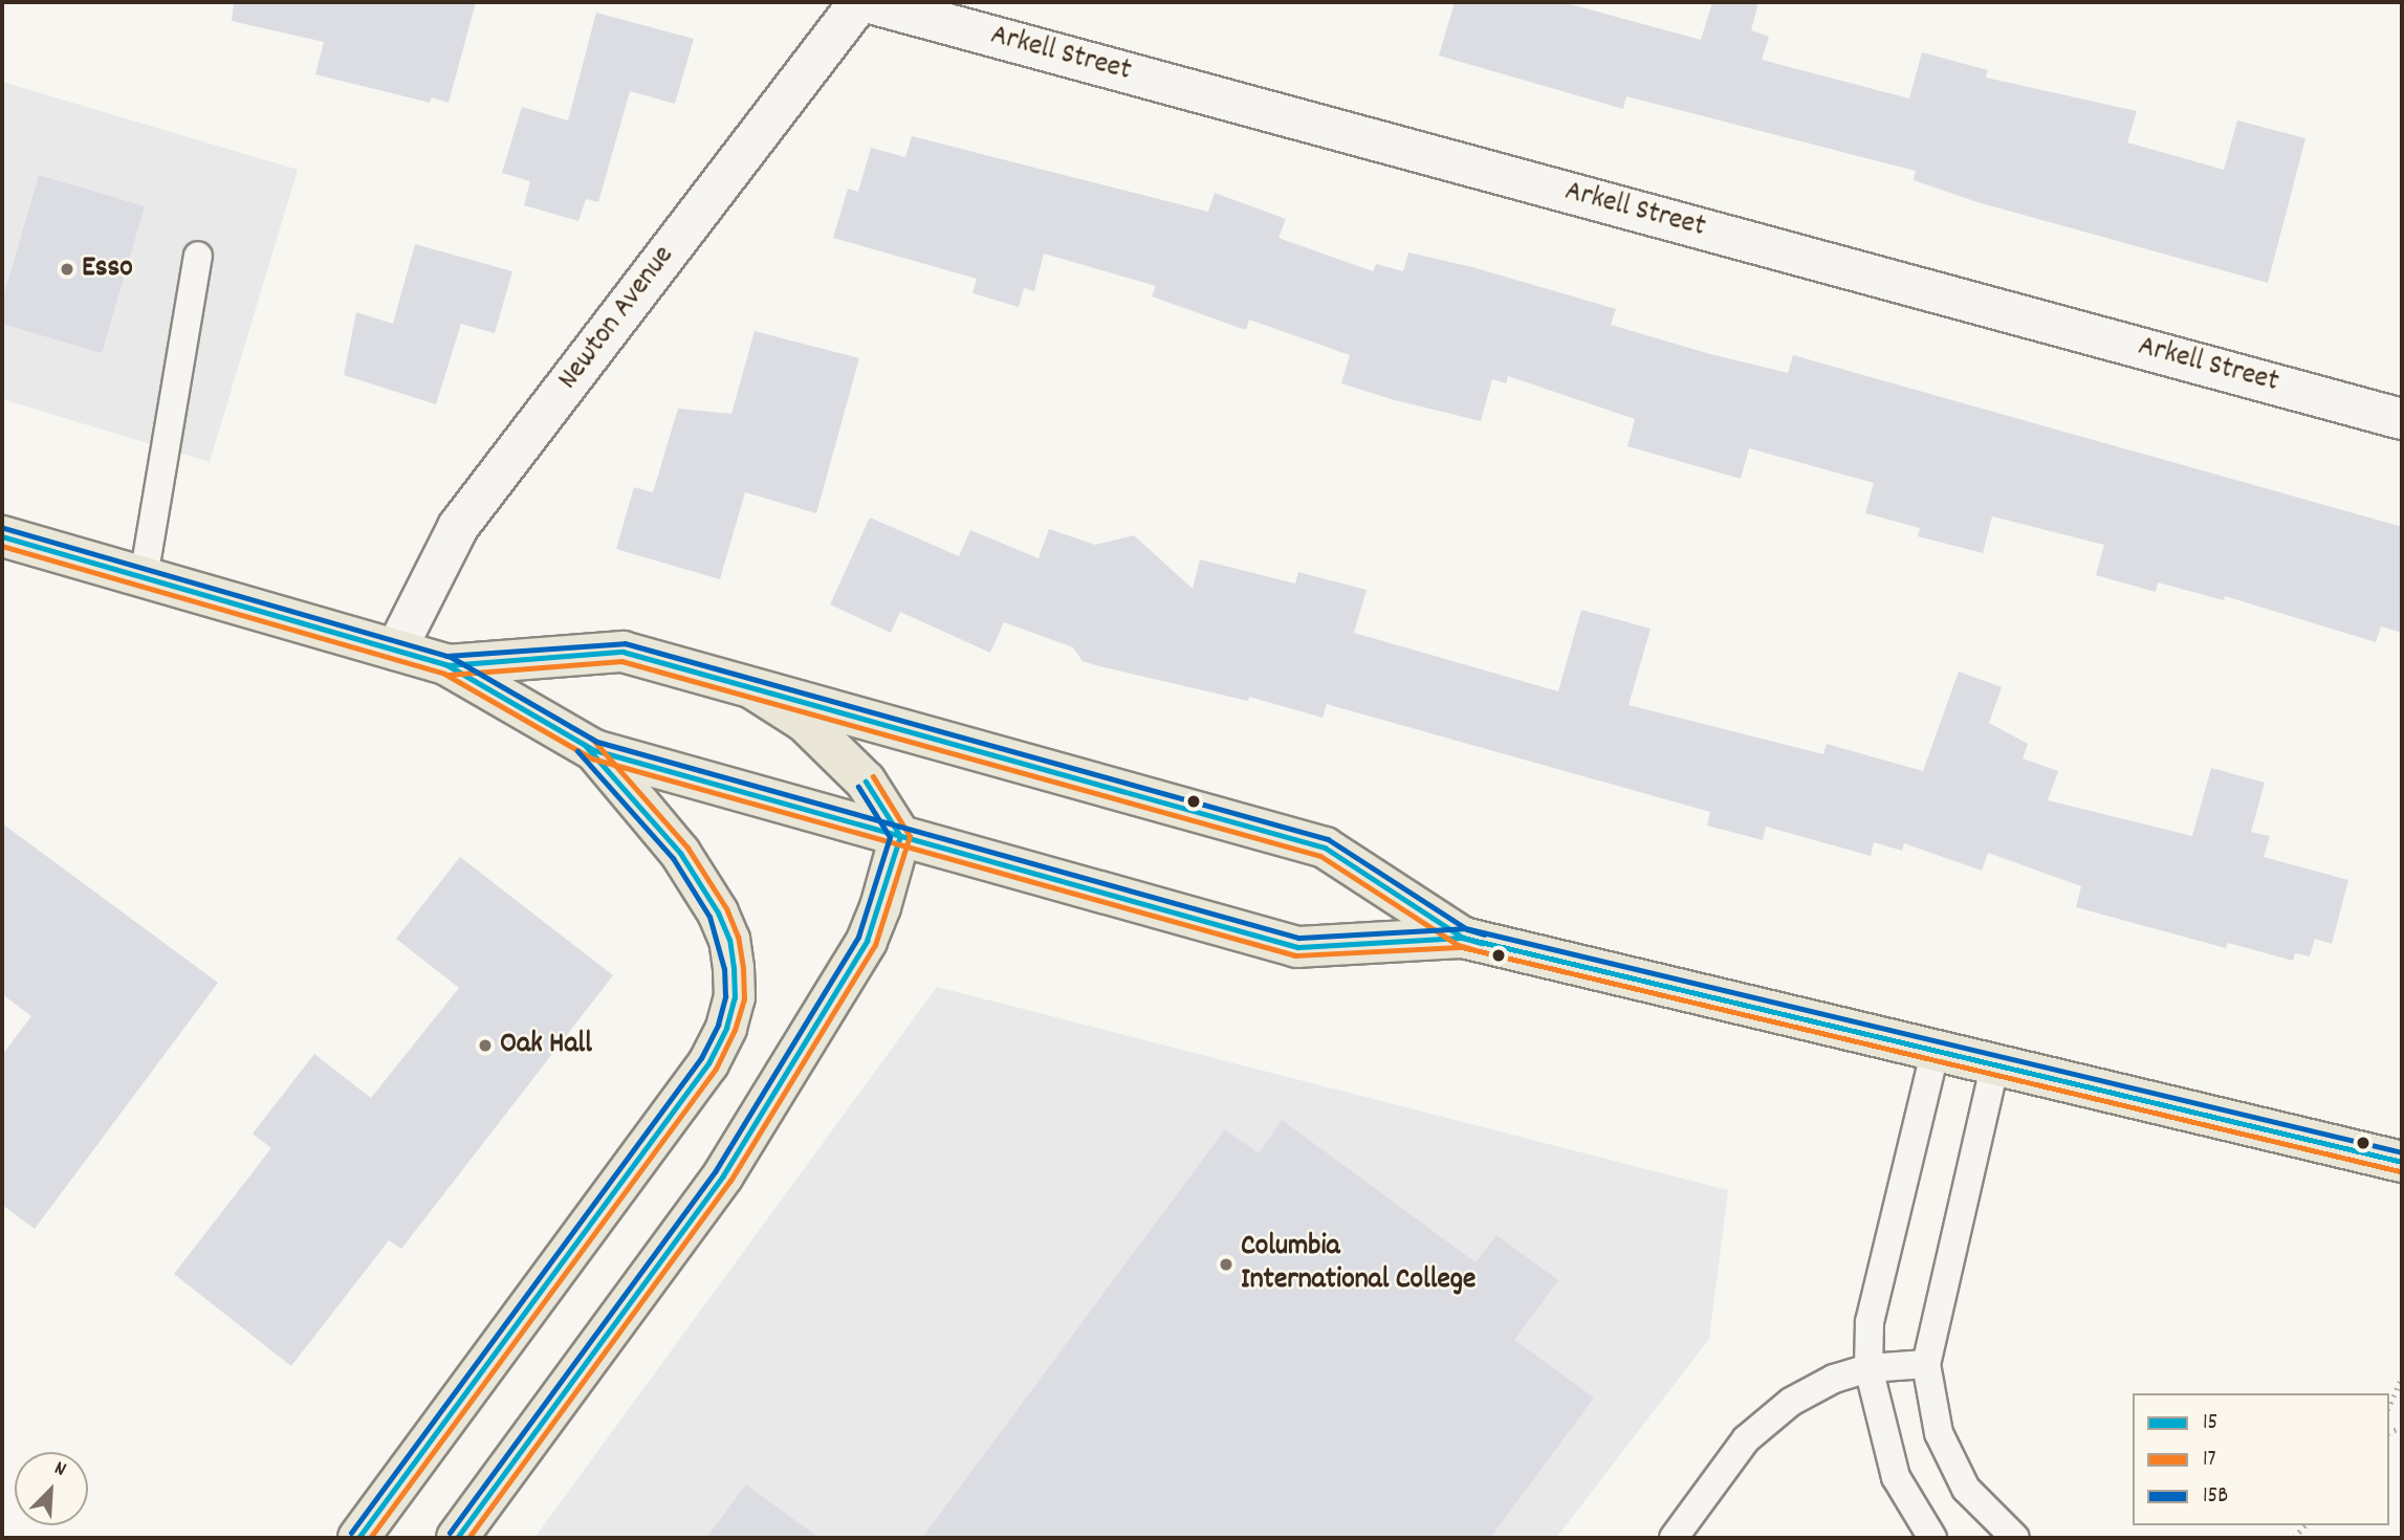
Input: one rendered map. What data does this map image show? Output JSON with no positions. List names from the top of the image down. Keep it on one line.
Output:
{"streets":{"street":["Arkell Street","Newton Avenue"]},"places":["Esso","Oak Hall","Columbia International College"],"lines":["transit line 15B","transit line 15","transit line 17"],"legend":["15","17","15B"],"north":"top right"}
